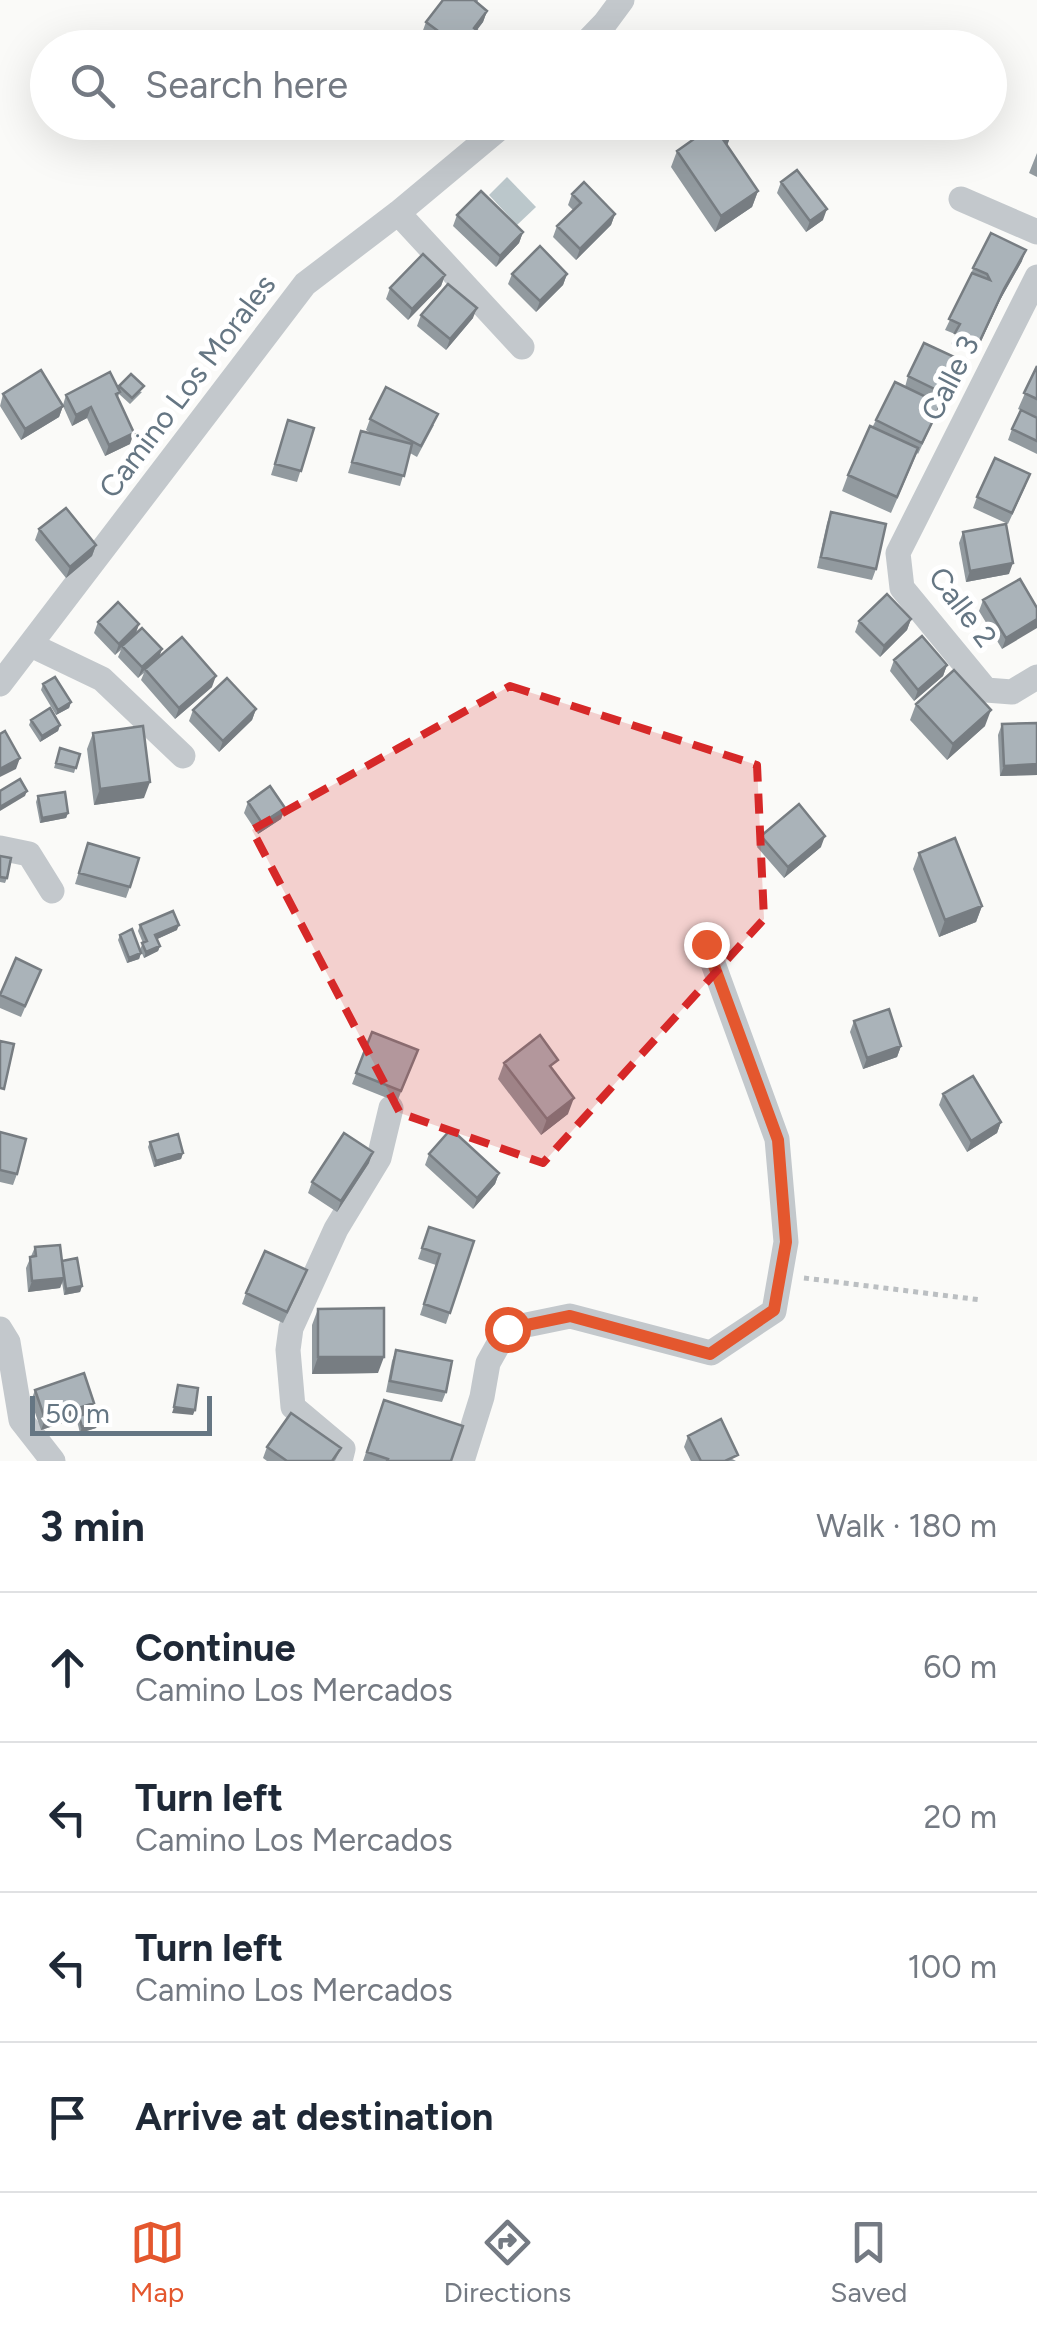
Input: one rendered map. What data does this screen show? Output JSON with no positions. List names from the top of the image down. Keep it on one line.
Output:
{"streets":{"street":["Calle 3","Camino Los Morales","Calle 2"]},"crossings":[["Calle 3","Calle 2"]],"scale_bar":"50 m","page":{"search":"Search here","scale":"50 m","heading":["3 min","Walk · 180 m"],"list":[["Continue","Camino Los Mercados","60 m"],["Turn left","Camino Los Mercados","20 m"],["Turn left","Camino Los Mercados","100 m"],"Arrive at destination"],"nav":["Map","Directions","Saved"]}}
